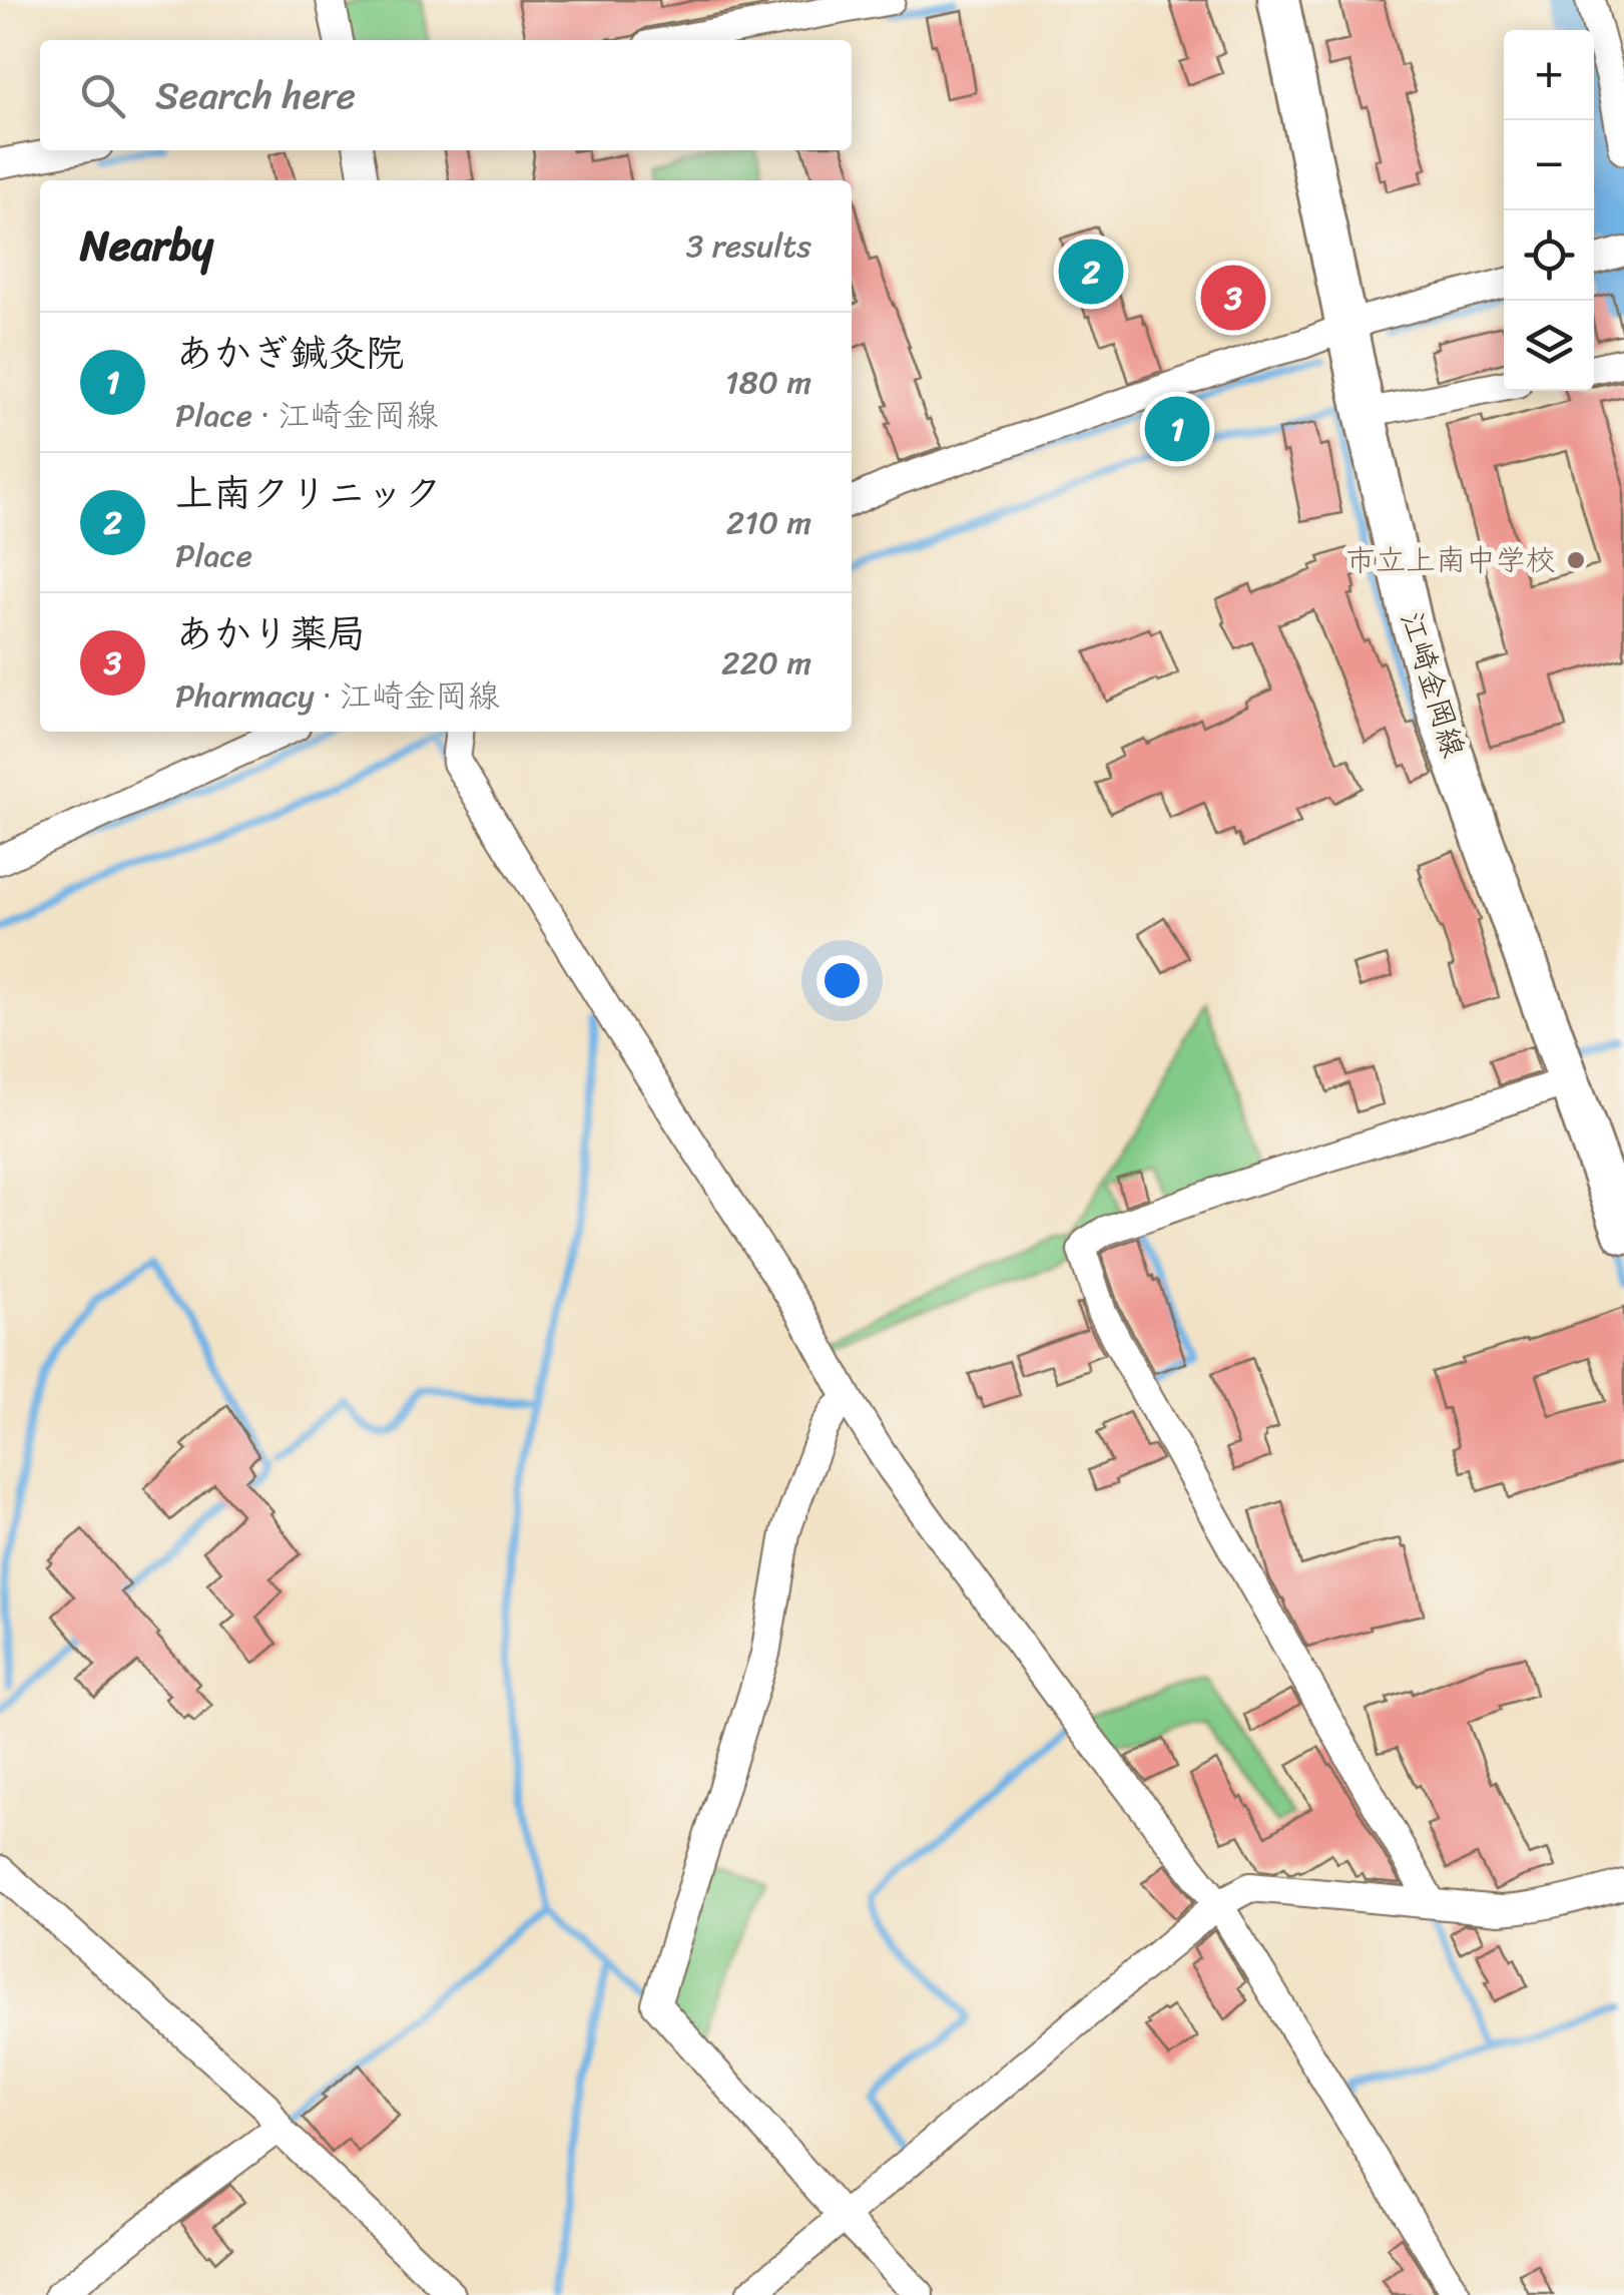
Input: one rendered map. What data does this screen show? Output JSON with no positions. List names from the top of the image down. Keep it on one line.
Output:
{"streets":{"main road":["江崎金岡線"]},"places":["市立上南中学校"],"page":{"map_buttons":["+","−"],"search":"Search here","heading":["Nearby","3 results"],"pins":["2","3","1"],"list":[{"mark":"1","name":"あかぎ鍼灸院","note":"Place · 江崎金岡線","value":"180 m"},{"mark":"2","name":"上南クリニック","note":"Place","value":"210 m"},{"mark":"3","name":"あかり薬局","note":"Pharmacy · 江崎金岡線","value":"220 m"}]}}
